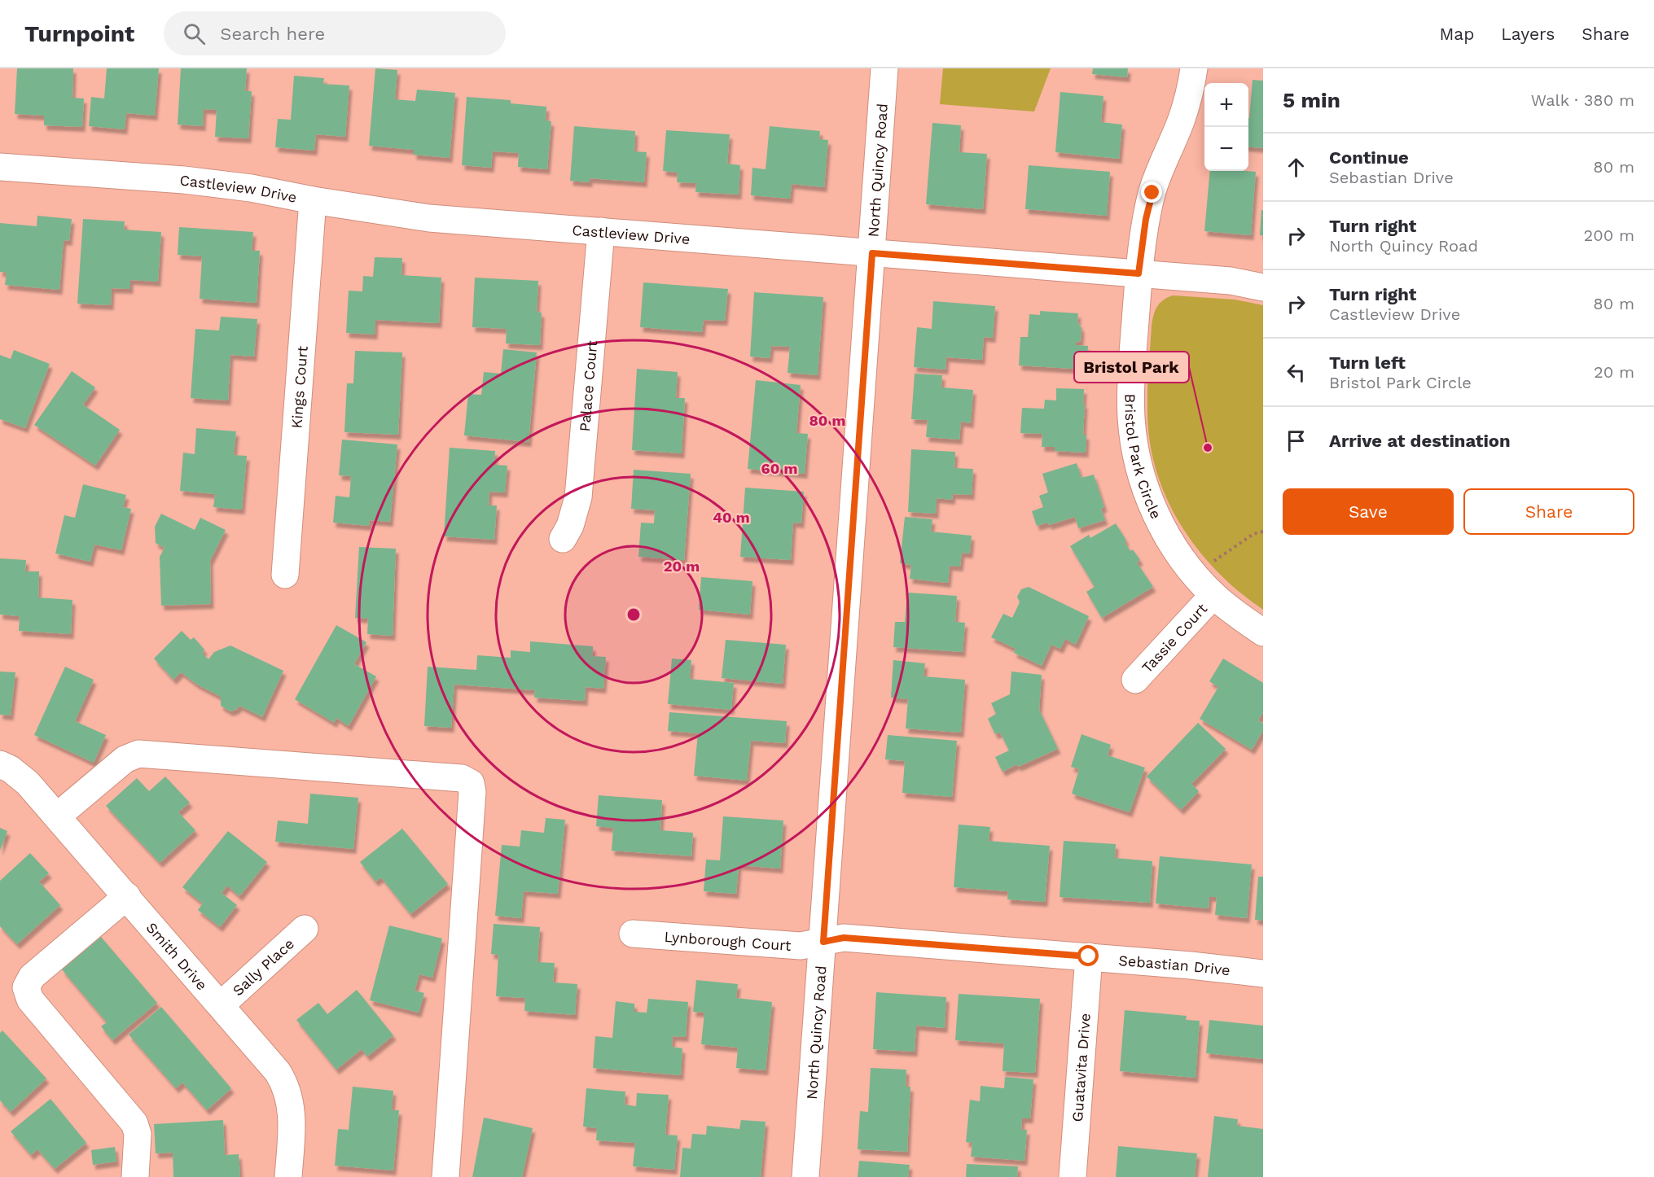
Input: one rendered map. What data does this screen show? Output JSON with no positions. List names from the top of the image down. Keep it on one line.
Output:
{"streets":{"street":["North Quincy Road","Castleview Drive","Palace Court","Kings Court","Bristol Park Circle","Tassie Court","Lynborough Court","Smith Drive","Sebastian Drive","Sally Place","Guatavita Drive"]},"crossings":[["North Quincy Road","Castleview Drive"],["North Quincy Road","Lynborough Court"],["North Quincy Road","Sebastian Drive"],["Castleview Drive","Palace Court"],["Castleview Drive","Kings Court"],["Castleview Drive","Bristol Park Circle"],["Bristol Park Circle","Tassie Court"],["Lynborough Court","Sebastian Drive"],["Smith Drive","Sally Place"],["Sebastian Drive","Guatavita Drive"]],"places":["Bristol Park"],"page":{"header":"Turnpoint","search":"Search here","nav":["Map","Layers","Share"],"heading":["5 min","Walk · 380 m"],"map_buttons":["+","−"],"list":[["Continue","Sebastian Drive","80 m"],["Turn right","North Quincy Road","200 m"],["Turn right","Castleview Drive","80 m"],["Turn left","Bristol Park Circle","20 m"],"Arrive at destination"],"buttons":["Save","Share"]},"rings":["80 m","60 m","40 m","20 m"]}
